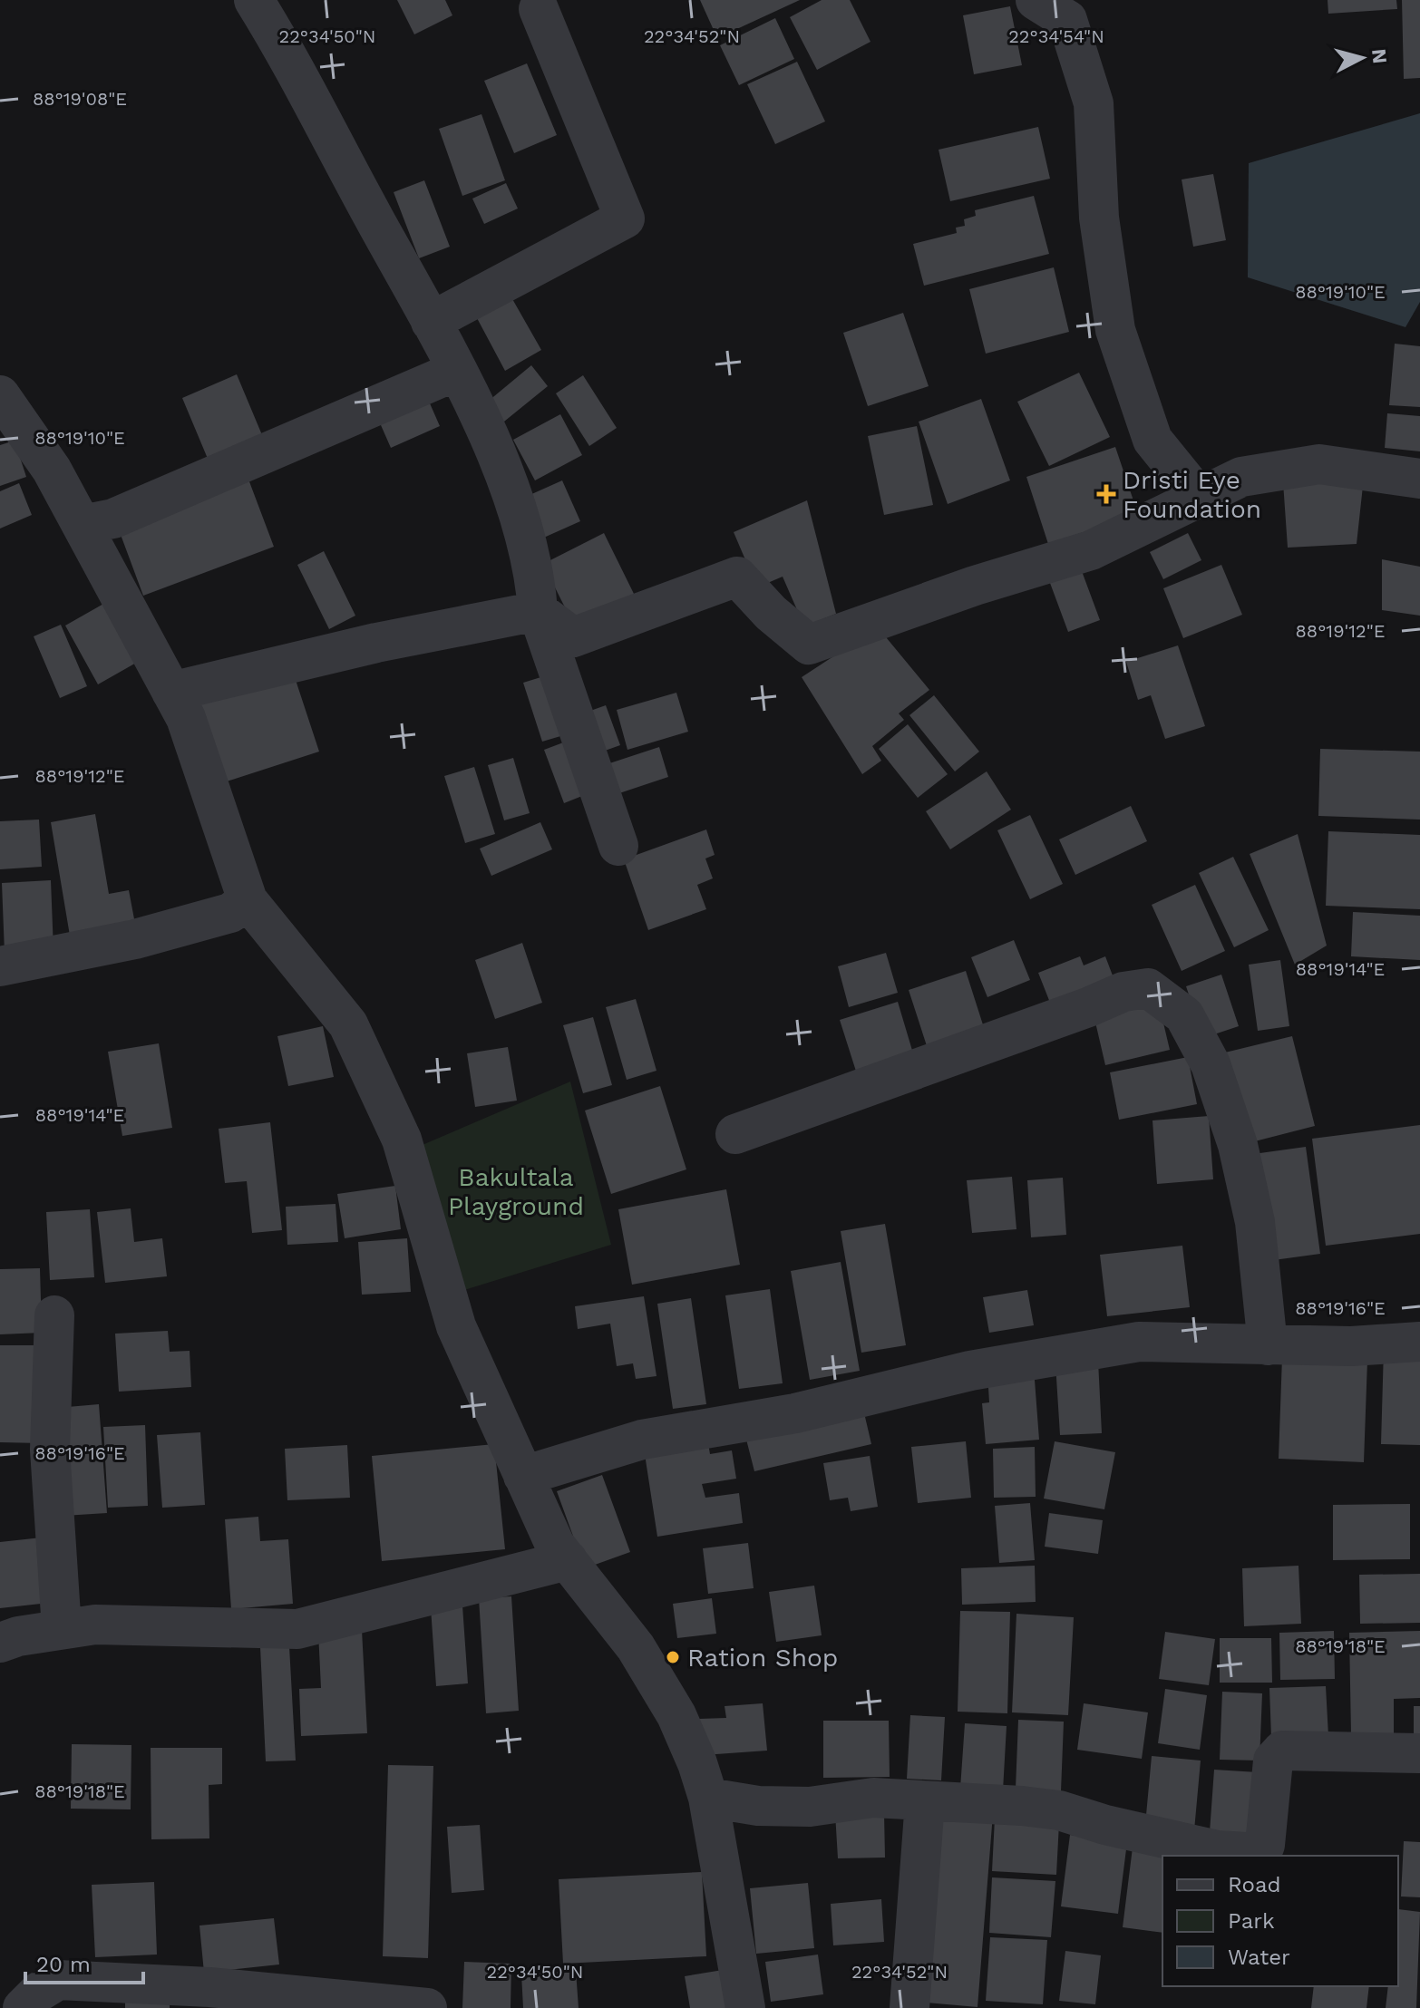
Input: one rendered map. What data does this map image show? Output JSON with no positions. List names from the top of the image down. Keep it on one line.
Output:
{"parks":["Bakultala Playground"],"places":{"health":["Dristi Eye Foundation"],"other":["Ration Shop"]},"legend":["Road","Park","Water"],"scale_bar":"20 m","north":"right","coordinates":["22°34'50\"N","22°34'52\"N","22°34'54\"N","88°19'08\"E","88°19'10\"E","88°19'12\"E","88°19'14\"E","88°19'16\"E","88°19'18\"E"]}
